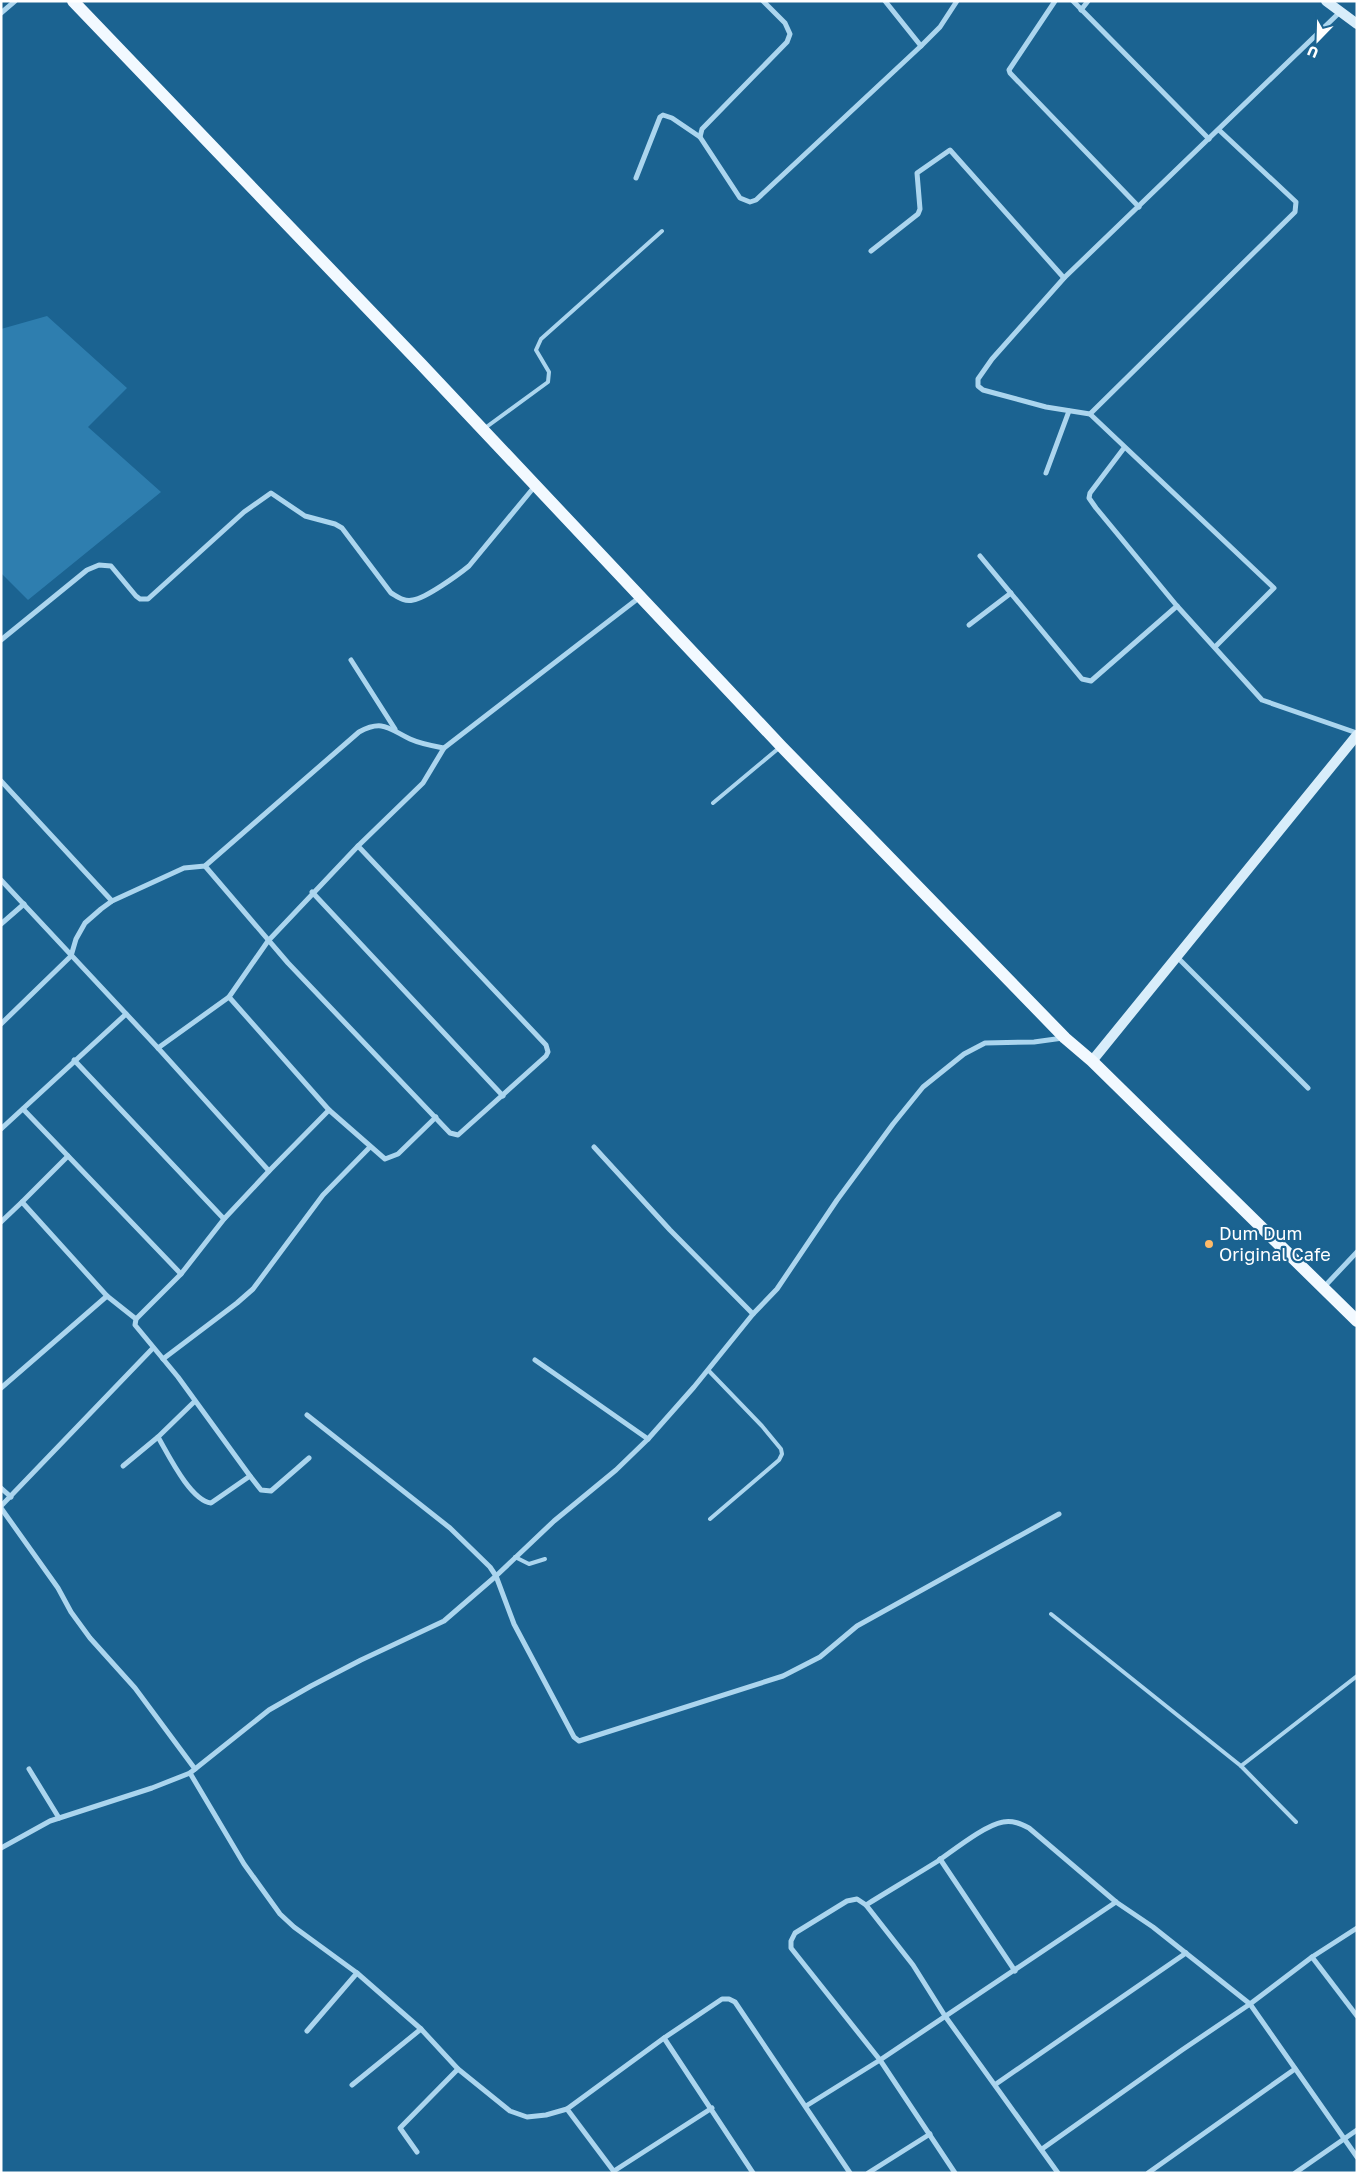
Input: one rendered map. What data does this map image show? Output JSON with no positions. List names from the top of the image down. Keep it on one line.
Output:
{"places":["Dum Dum Original Cafe"],"north":"bottom left"}
